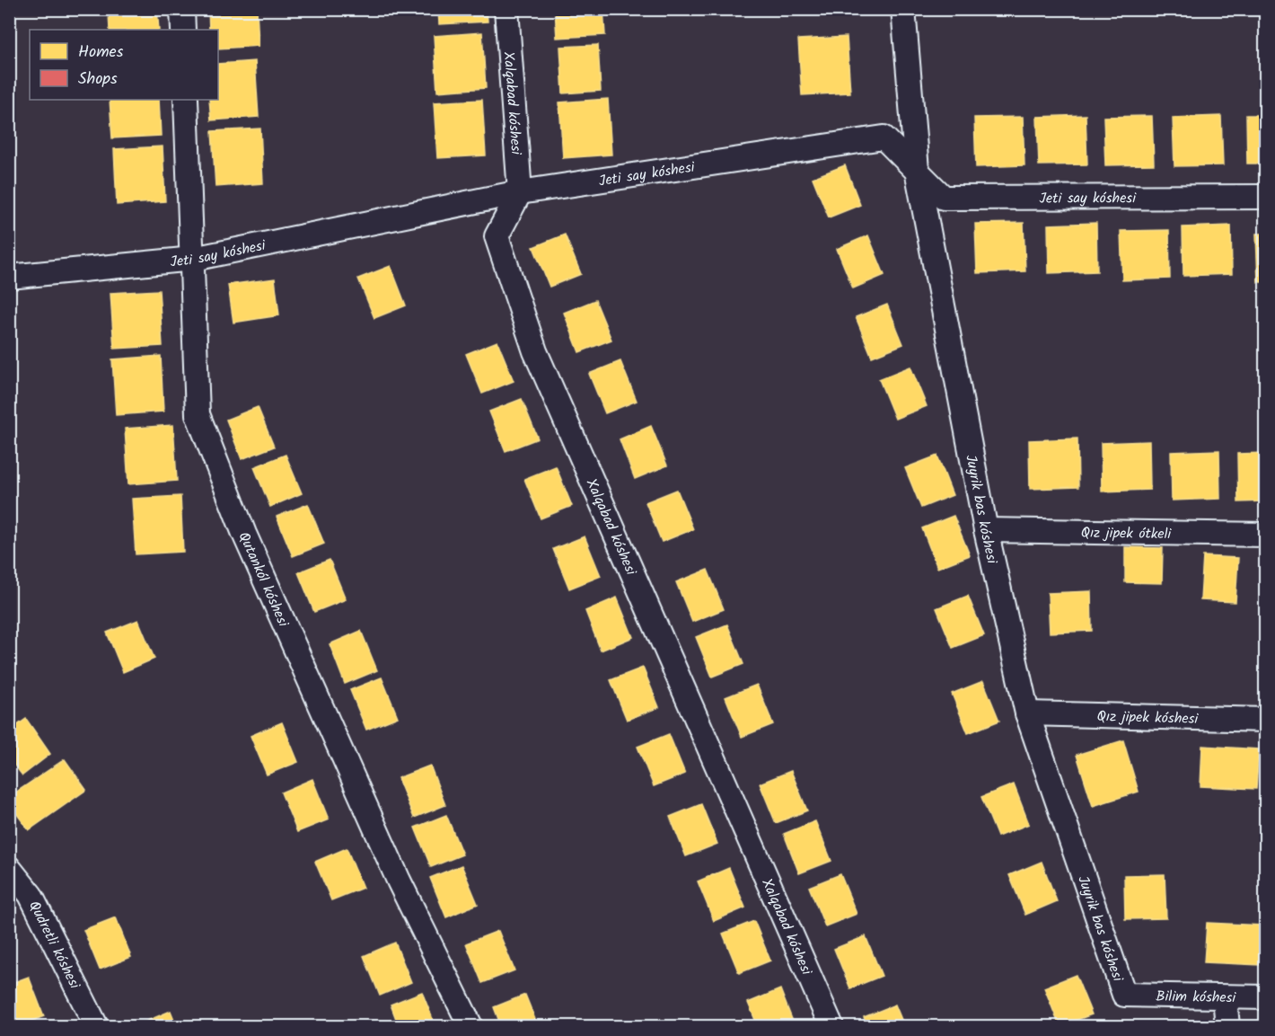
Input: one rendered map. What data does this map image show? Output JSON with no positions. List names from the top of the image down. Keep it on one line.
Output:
{"streets":{"street":["Xalqabad kóshesi","Jeti say kóshesi","Juyrik bas kóshesi","Qız jipek ótkeli","Qutankól kóshesi","Qız jipek kóshesi","Qudretli kóshesi","Bilim kóshesi"]},"crossings":[["Xalqabad kóshesi","Jeti say kóshesi"],["Jeti say kóshesi","Juyrik bas kóshesi"],["Jeti say kóshesi","Qutankól kóshesi"],["Juyrik bas kóshesi","Qız jipek ótkeli"],["Juyrik bas kóshesi","Qız jipek kóshesi"],["Juyrik bas kóshesi","Bilim kóshesi"]],"legend":["Homes","Shops"]}
